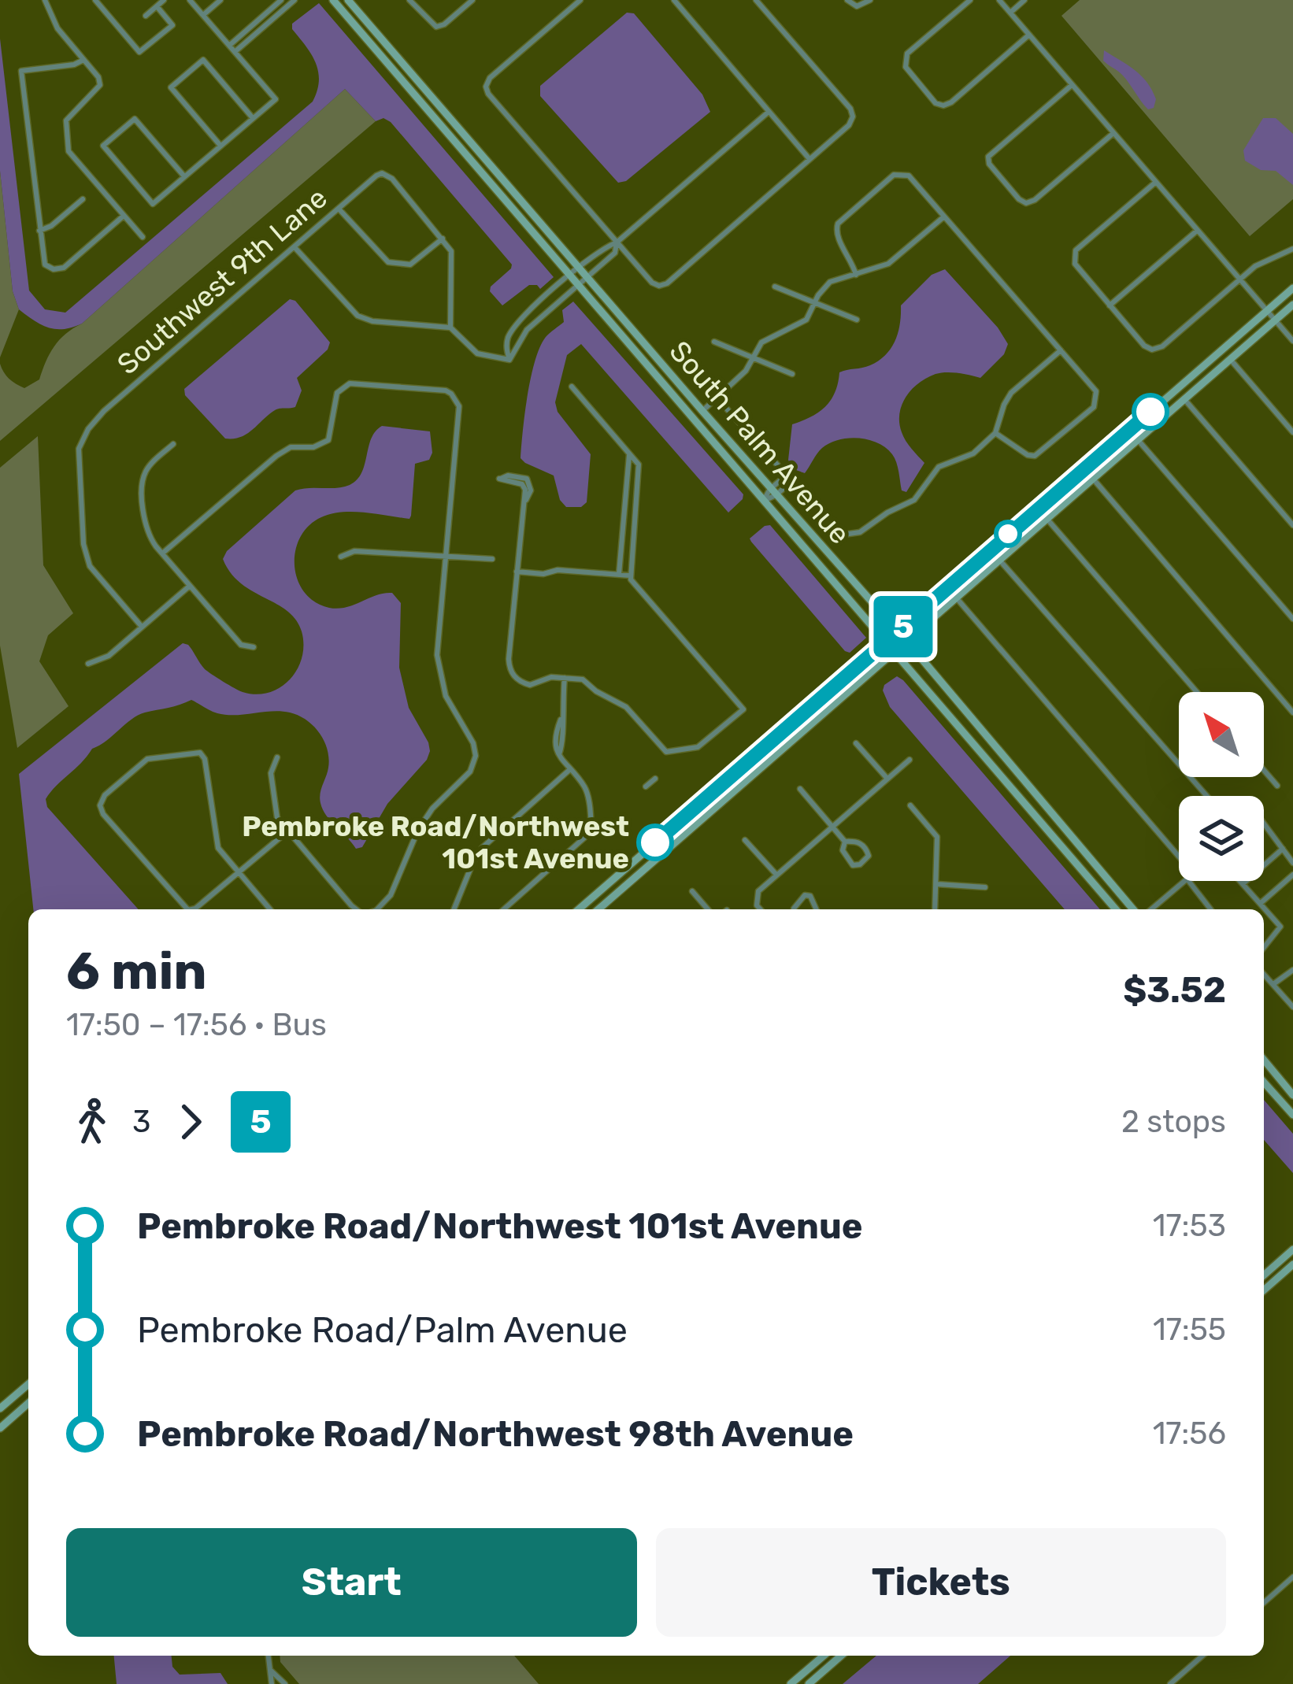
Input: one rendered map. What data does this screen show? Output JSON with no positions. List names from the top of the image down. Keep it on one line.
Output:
{"streets":{"main road":["South Palm Avenue"],"street":["Southwest 9th Lane"]},"places":["Pembroke Road/Northwest 101st Avenue"],"lines":["bus line 5"],"north":"top left","page":{"on_map":"5","heading":["6 min","17:50 – 17:56 · Bus","$3.52"],"legs":["3","5","2 stops"],"list":[{"name":"Pembroke Road/Northwest 101st Avenue","value":"17:53"},{"name":"Pembroke Road/Palm Avenue","value":"17:55"},{"name":"Pembroke Road/Northwest 98th Avenue","value":"17:56"}],"buttons":["Start","Tickets"]}}
